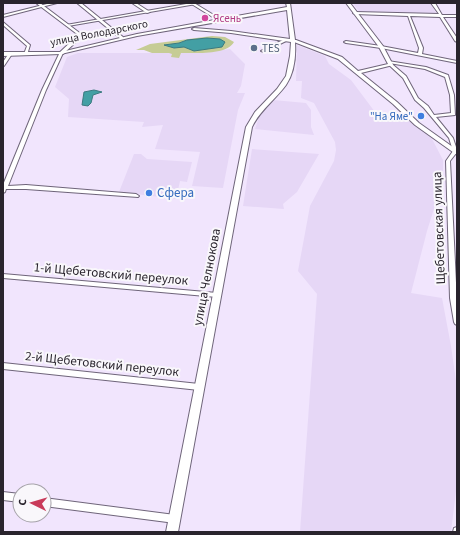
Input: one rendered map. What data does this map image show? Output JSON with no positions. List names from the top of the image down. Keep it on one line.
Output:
{"streets":{"main road":["улица Володарского","улица Челнокова"],"street":["Щебетовская улица","1-й Щебетовский переулок","2-й Щебетовский переулок"]},"crossings":[["улица Володарского","улица Челнокова"],["1-й Щебетовский переулок","улица Челнокова"],["улица Челнокова","2-й Щебетовский переулок"]],"places":["Ясень","TES","\"На Яме\"","Сфера"],"north":"left"}
